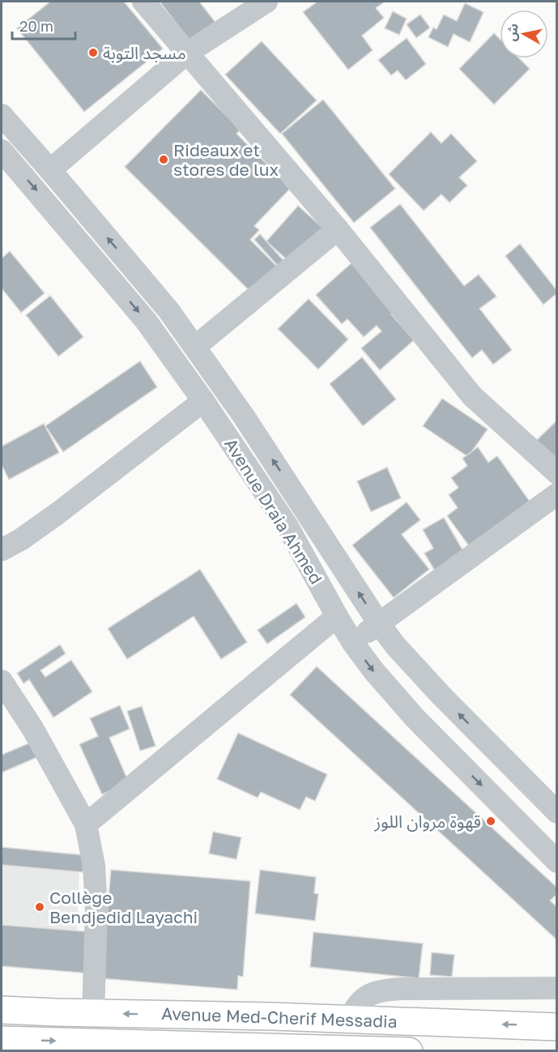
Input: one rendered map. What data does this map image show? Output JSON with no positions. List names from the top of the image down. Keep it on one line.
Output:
{"streets":{"highway":["Avenue Med-Cherif Messadia"],"street":["Avenue Draia Ahmed"]},"places":["مسجد التوبة","Rideaux et stores de lux","قهوة مروان اللوز","Collège Bendjedid Layachi"],"scale_bar":"20 m","north":"left"}
